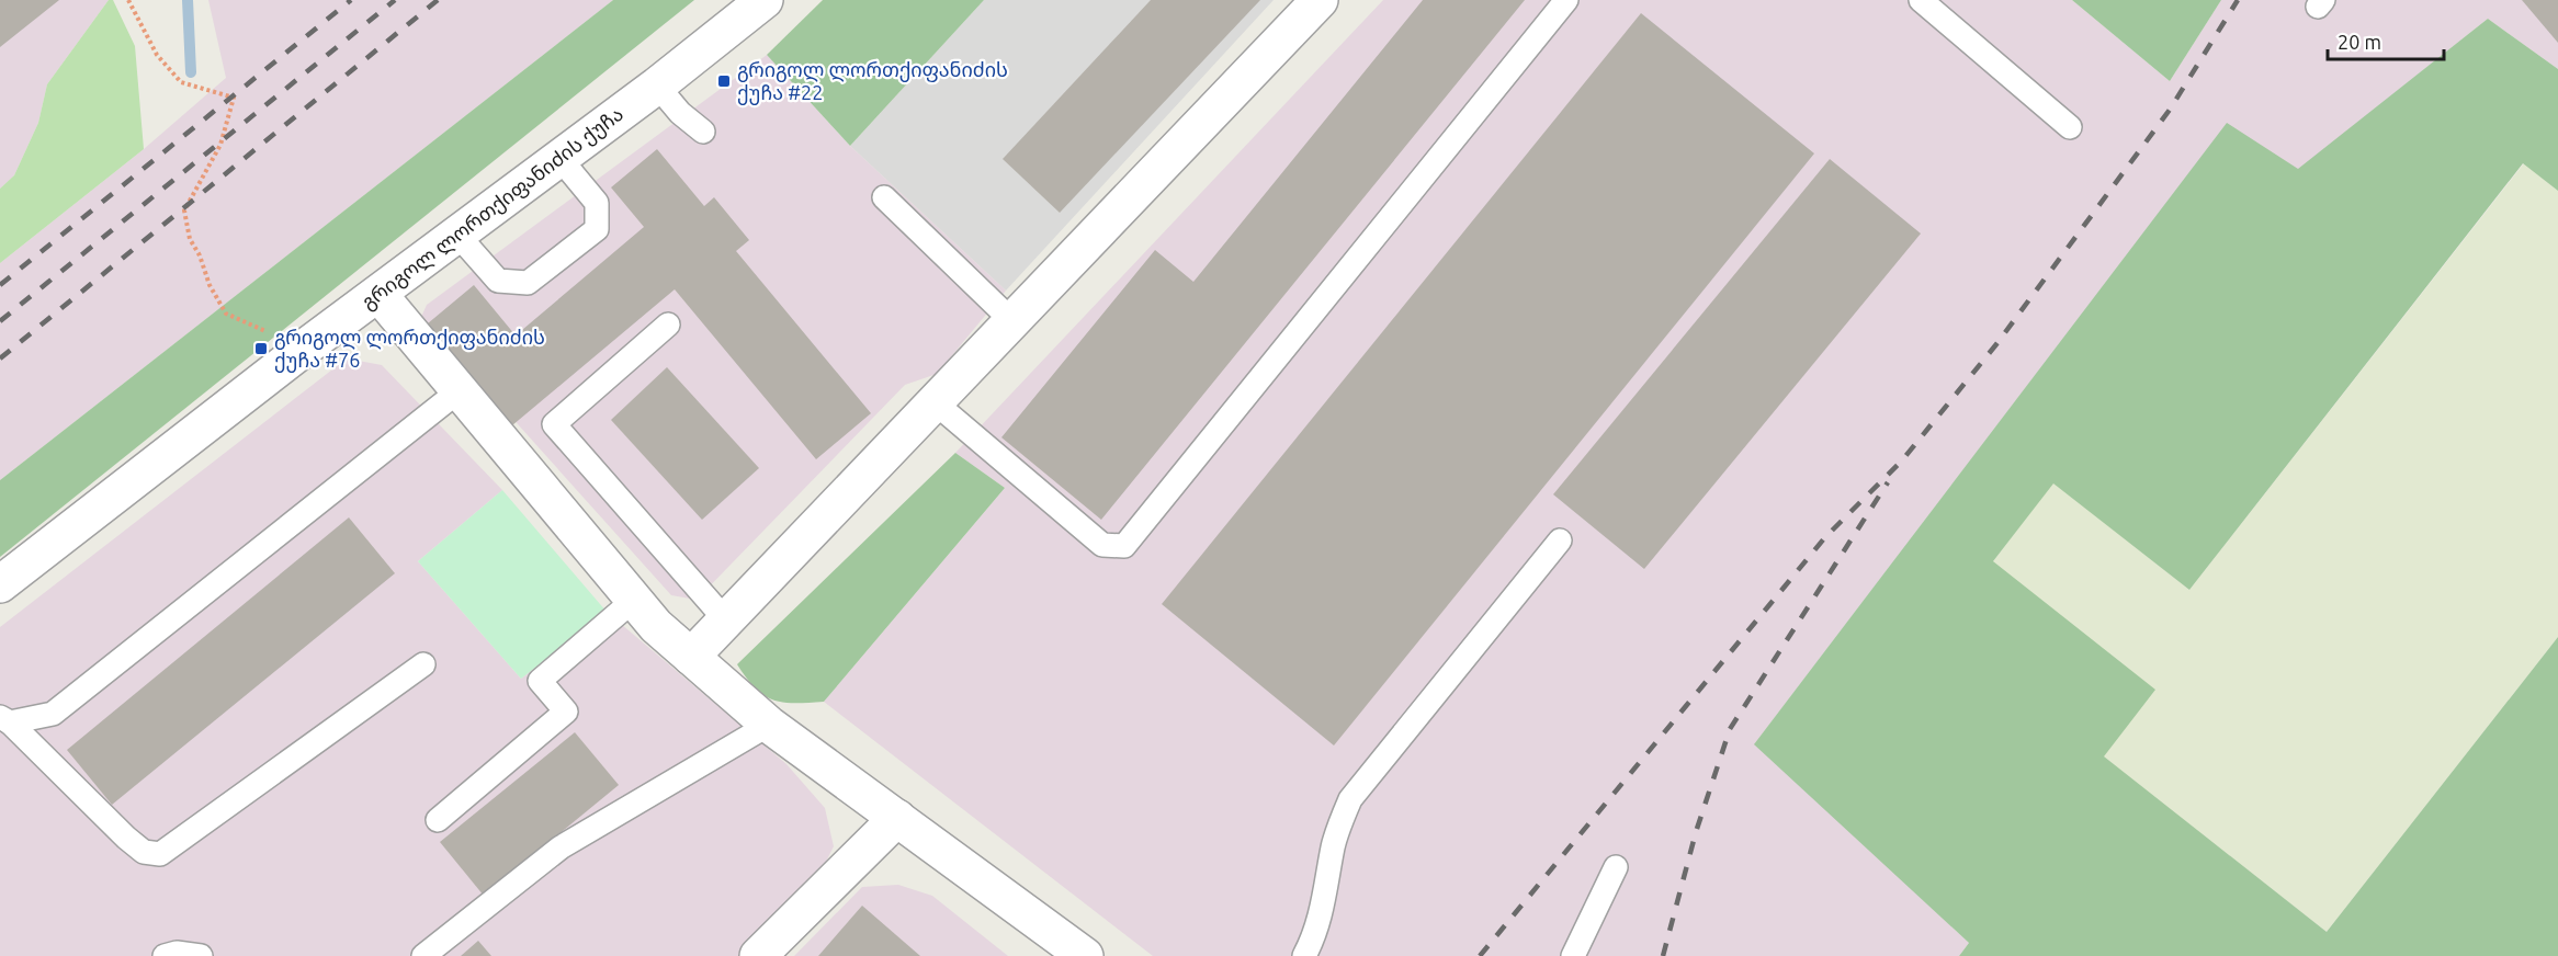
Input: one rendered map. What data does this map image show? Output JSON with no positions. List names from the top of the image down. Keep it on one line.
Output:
{"streets":{"street":["გრიგოლ ლორთქიფანიძის ქუჩა"]},"places":{"transit":["გრიგოლ ლორთქიფანიძის ქუჩა #22","გრიგოლ ლორთქიფანიძის ქუჩა #76"]},"scale_bar":"20 m"}
